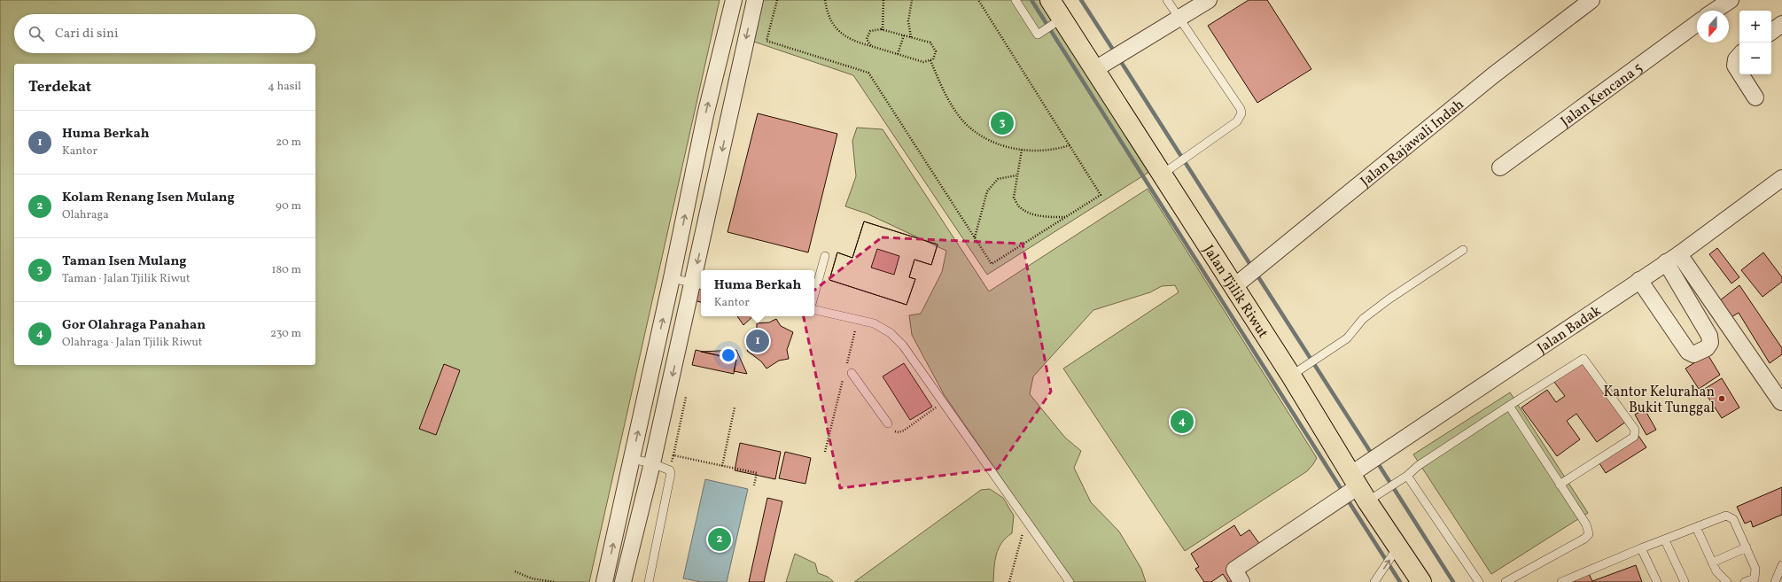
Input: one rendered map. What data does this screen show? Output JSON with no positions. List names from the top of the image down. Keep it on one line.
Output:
{"streets":{"highway":["Jalan Tjilik Riwut"],"street":["Jalan Kencana 5","Jalan Rajawali Indah","Jalan Badak"]},"crossings":[["Jalan Rajawali Indah","Jalan Tjilik Riwut"],["Jalan Tjilik Riwut","Jalan Badak"]],"places":["Kantor Kelurahan Bukit Tunggal"],"north":"bottom","page":{"map_buttons":["+","−"],"search":"Cari di sini","heading":["Terdekat","4 hasil"],"pins":["3","1","4","2"],"list":[{"mark":"1","name":"Huma Berkah","note":"Kantor","value":"20 m"},{"mark":"2","name":"Kolam Renang Isen Mulang","note":"Olahraga","value":"90 m"},{"mark":"3","name":"Taman Isen Mulang","note":"Taman · Jalan Tjilik Riwut","value":"180 m"},{"mark":"4","name":"Gor Olahraga Panahan","note":"Olahraga · Jalan Tjilik Riwut","value":"230 m"}],"popup":["Huma Berkah","Kantor"]}}
